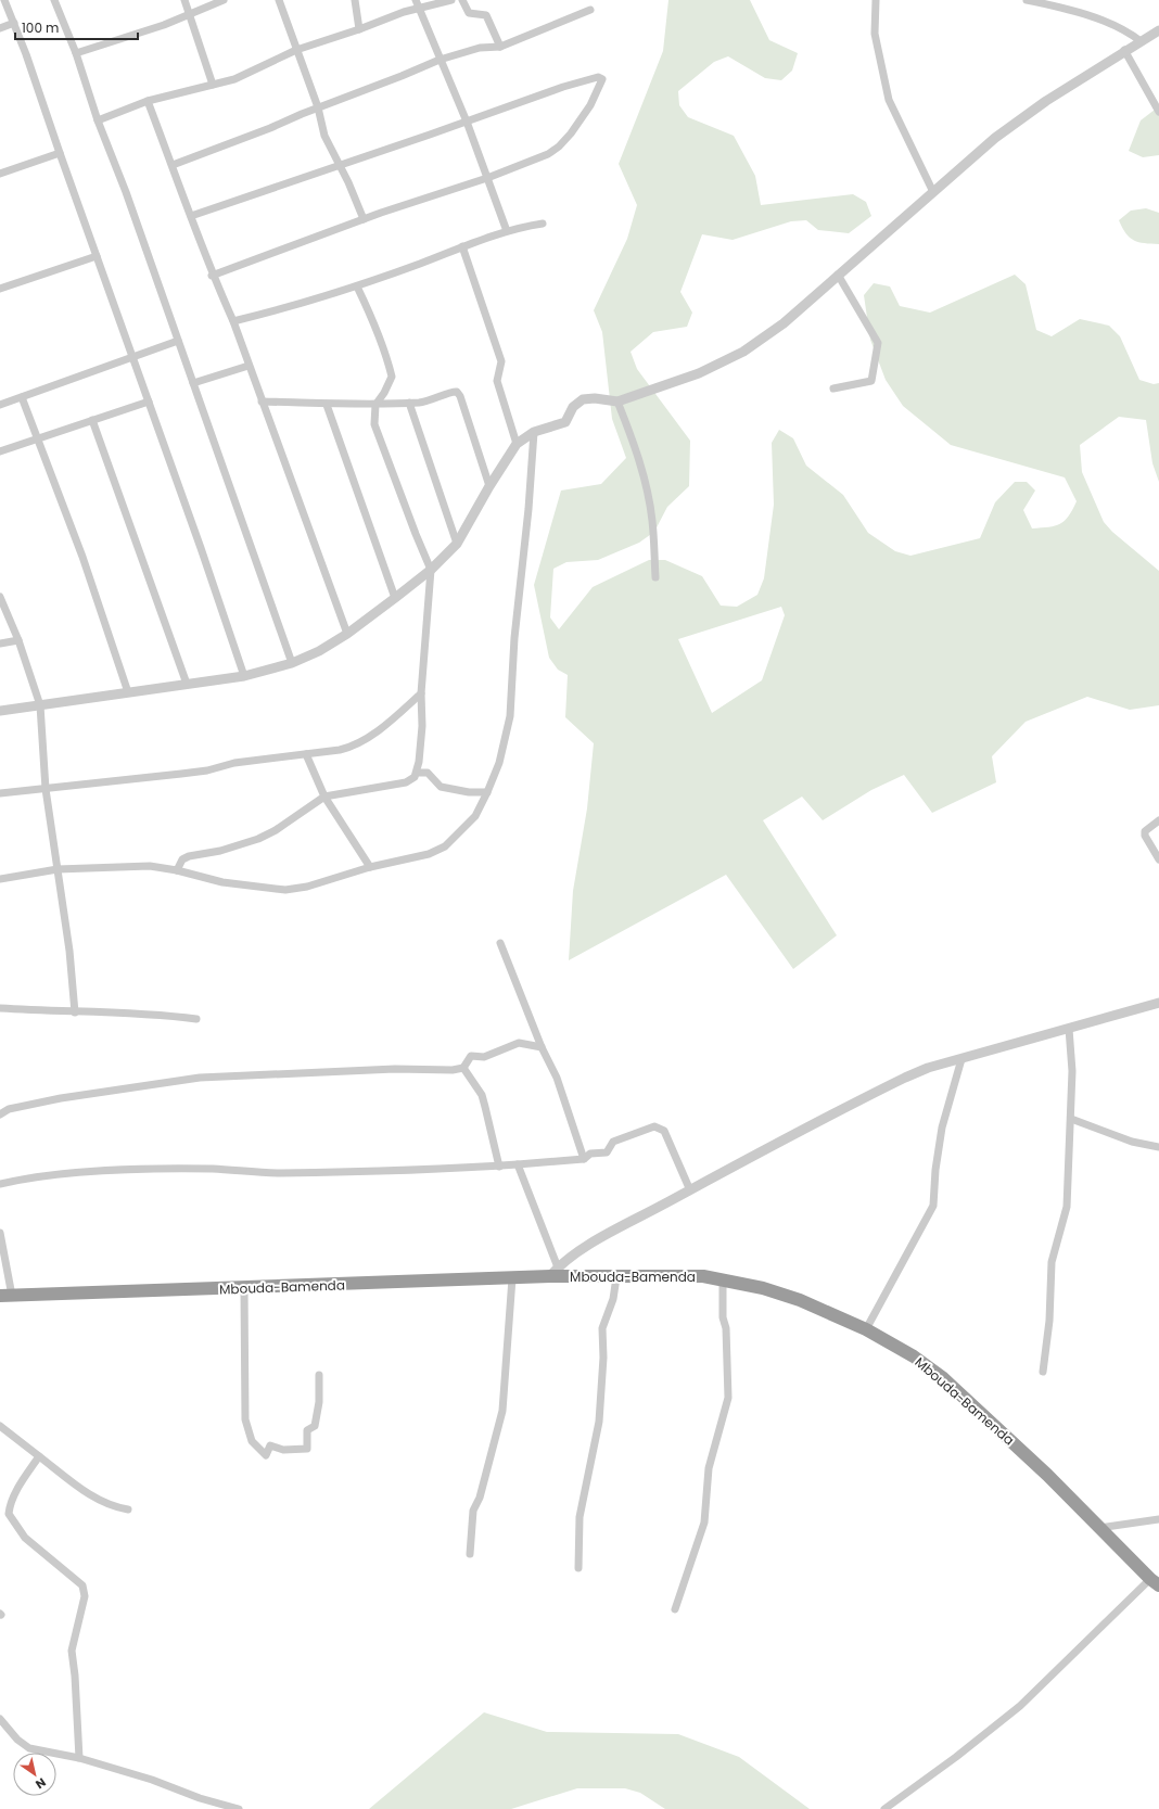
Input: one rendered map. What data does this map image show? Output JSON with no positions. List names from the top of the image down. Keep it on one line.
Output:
{"streets":{"highway":["Mbouda-Bamenda"]},"scale_bar":"100 m","north":"bottom right"}
